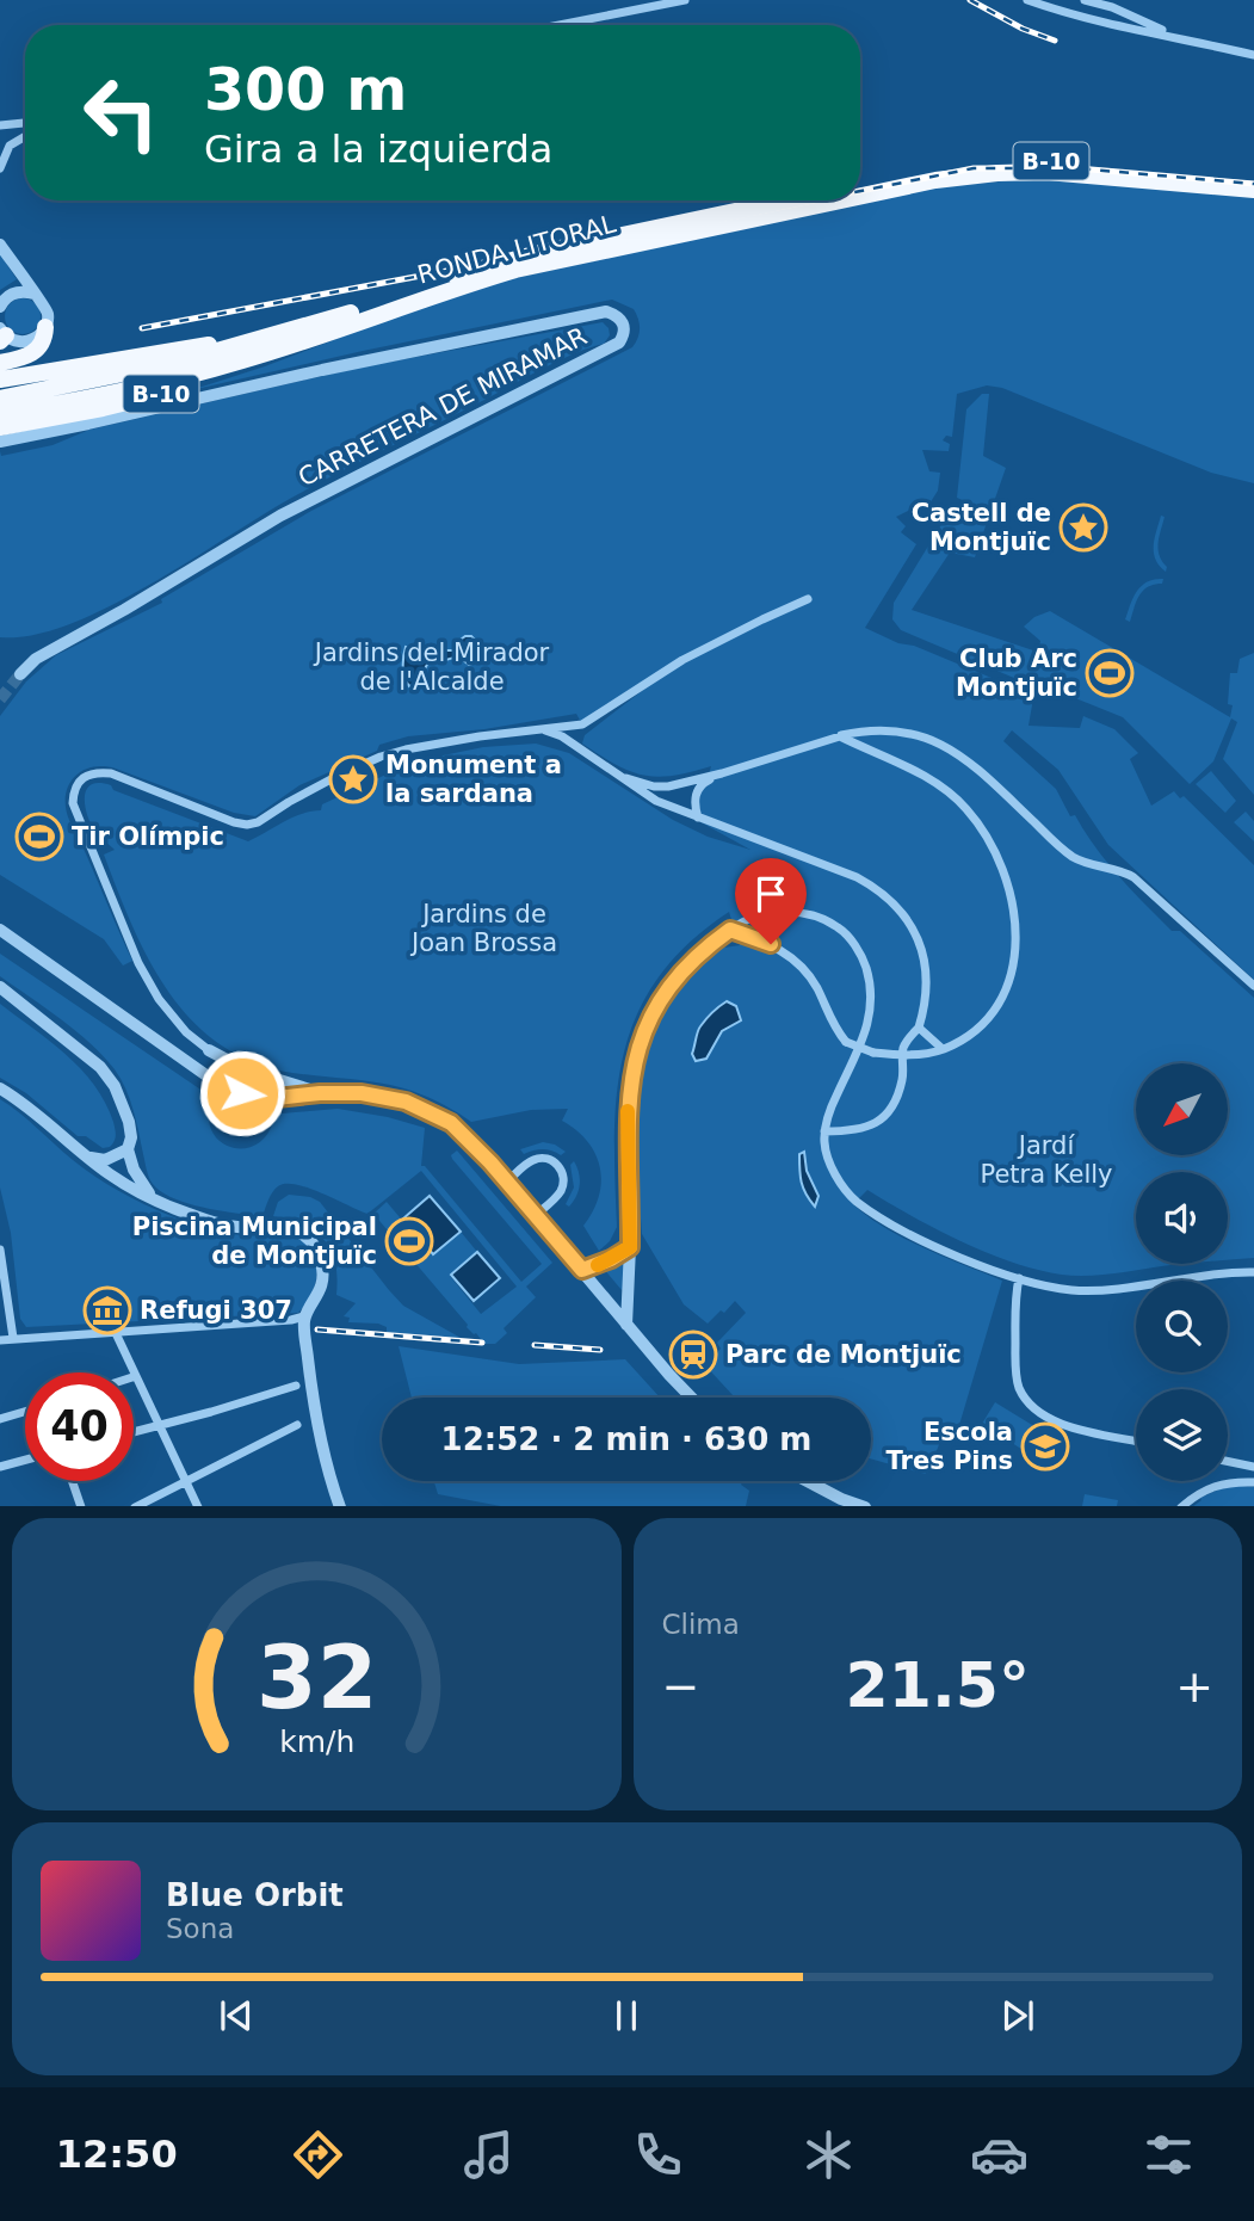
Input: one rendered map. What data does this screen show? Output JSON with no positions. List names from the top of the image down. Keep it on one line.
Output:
{"streets":{"highway":["B-10","RONDA LITORAL"],"street":["CARRETERA DE MIRAMAR"]},"crossings":[["B-10","RONDA LITORAL"]],"parks":["Jardins del Mirador de l'Alcalde","Jardins de Joan Brossa","Jardí Petra Kelly"],"places":{"place":["Castell de Montjuïc","Monument a la sardana"],"sports":["Club Arc Montjuïc","Tir Olímpic","Piscina Municipal de Montjuïc"],"museum":["Refugi 307"],"station":["Parc de Montjuïc"],"school or university":["Escola Tres Pins"]},"north":"bottom left","page":{"turn":["300 m","Gira a la izquierda"],"limit":"40","trip":"12:52 · 2 min · 630 m","tile":"Clima","heat":["−","21.5°","+"],"song":["Blue Orbit","Sona"],"tabs":"12:50","gauge":["32","km/h"]}}
